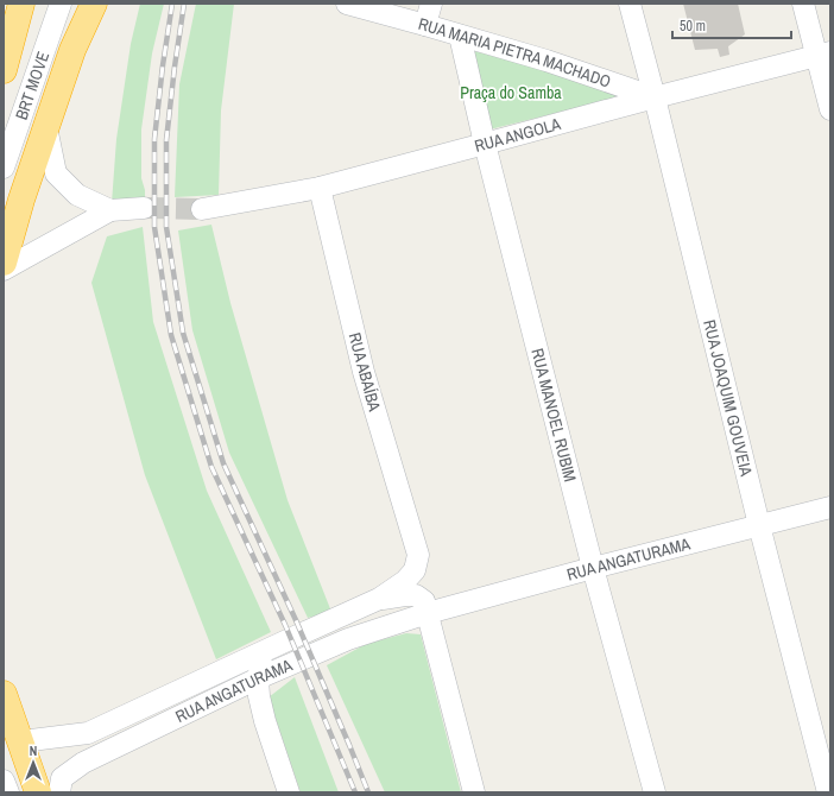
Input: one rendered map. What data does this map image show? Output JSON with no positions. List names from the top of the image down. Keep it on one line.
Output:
{"streets":{"street":["RUA MARIA PIETRA MACHADO","BRT MOVE","RUA ANGOLA","RUA ABAÍBA","RUA JOAQUIM GOUVEIA","RUA MANOEL RUBIM","RUA ANGATURAMA"]},"crossings":[["RUA MARIA PIETRA MACHADO","RUA ANGOLA"],["RUA MARIA PIETRA MACHADO","RUA JOAQUIM GOUVEIA"],["RUA MARIA PIETRA MACHADO","RUA MANOEL RUBIM"],["RUA ANGOLA","RUA ABAÍBA"],["RUA ANGOLA","RUA JOAQUIM GOUVEIA"],["RUA ANGOLA","RUA MANOEL RUBIM"],["RUA ABAÍBA","RUA ANGATURAMA"],["RUA JOAQUIM GOUVEIA","RUA ANGATURAMA"],["RUA MANOEL RUBIM","RUA ANGATURAMA"]],"parks":["Praça do Samba"],"scale_bar":"50 m","north":"top"}
